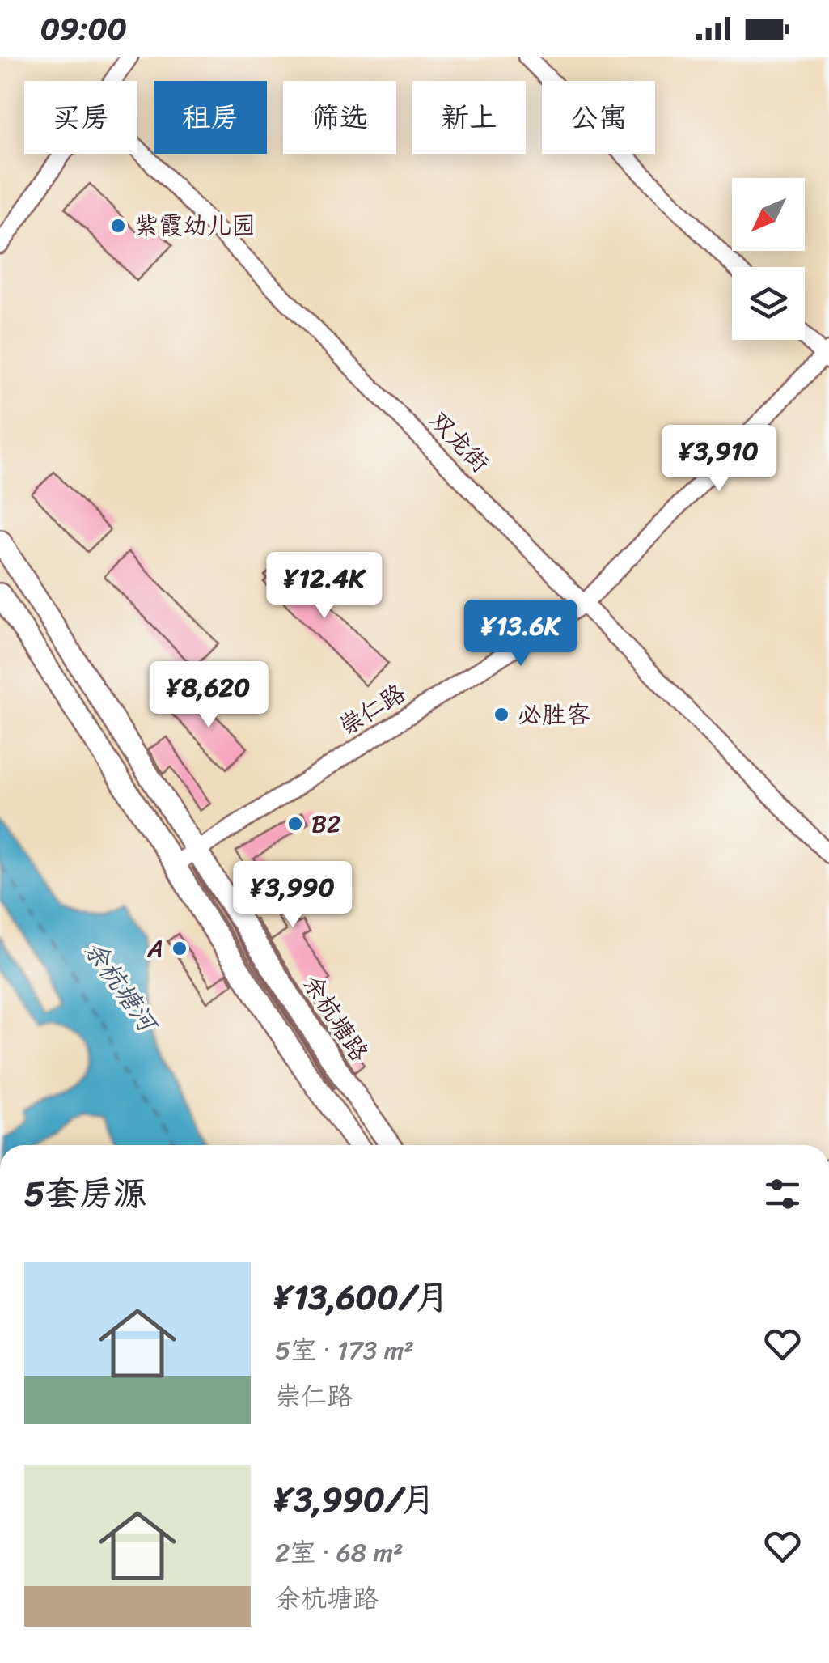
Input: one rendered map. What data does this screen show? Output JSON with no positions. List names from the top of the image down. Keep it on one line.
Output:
{"streets":{"main road":["余杭塘路"],"street":["双龙街","崇仁路"]},"crossings":[["双龙街","崇仁路"],["崇仁路","余杭塘路"]],"water":["余杭塘河"],"places":["紫霞幼儿园","必胜客","B2","A"],"north":"bottom left","page":{"status":"09:00","chip":["买房","租房","筛选","新上","公寓"],"price":["¥3,910","¥12.4K","¥13.6K","¥8,620","¥3,990"],"heading":"5套房源","list":[{"name":"¥13,600/月","note":"5室 · 173 m² · 崇仁路"},{"name":"¥3,990/月","note":"2室 · 68 m² · 余杭塘路"}]}}
